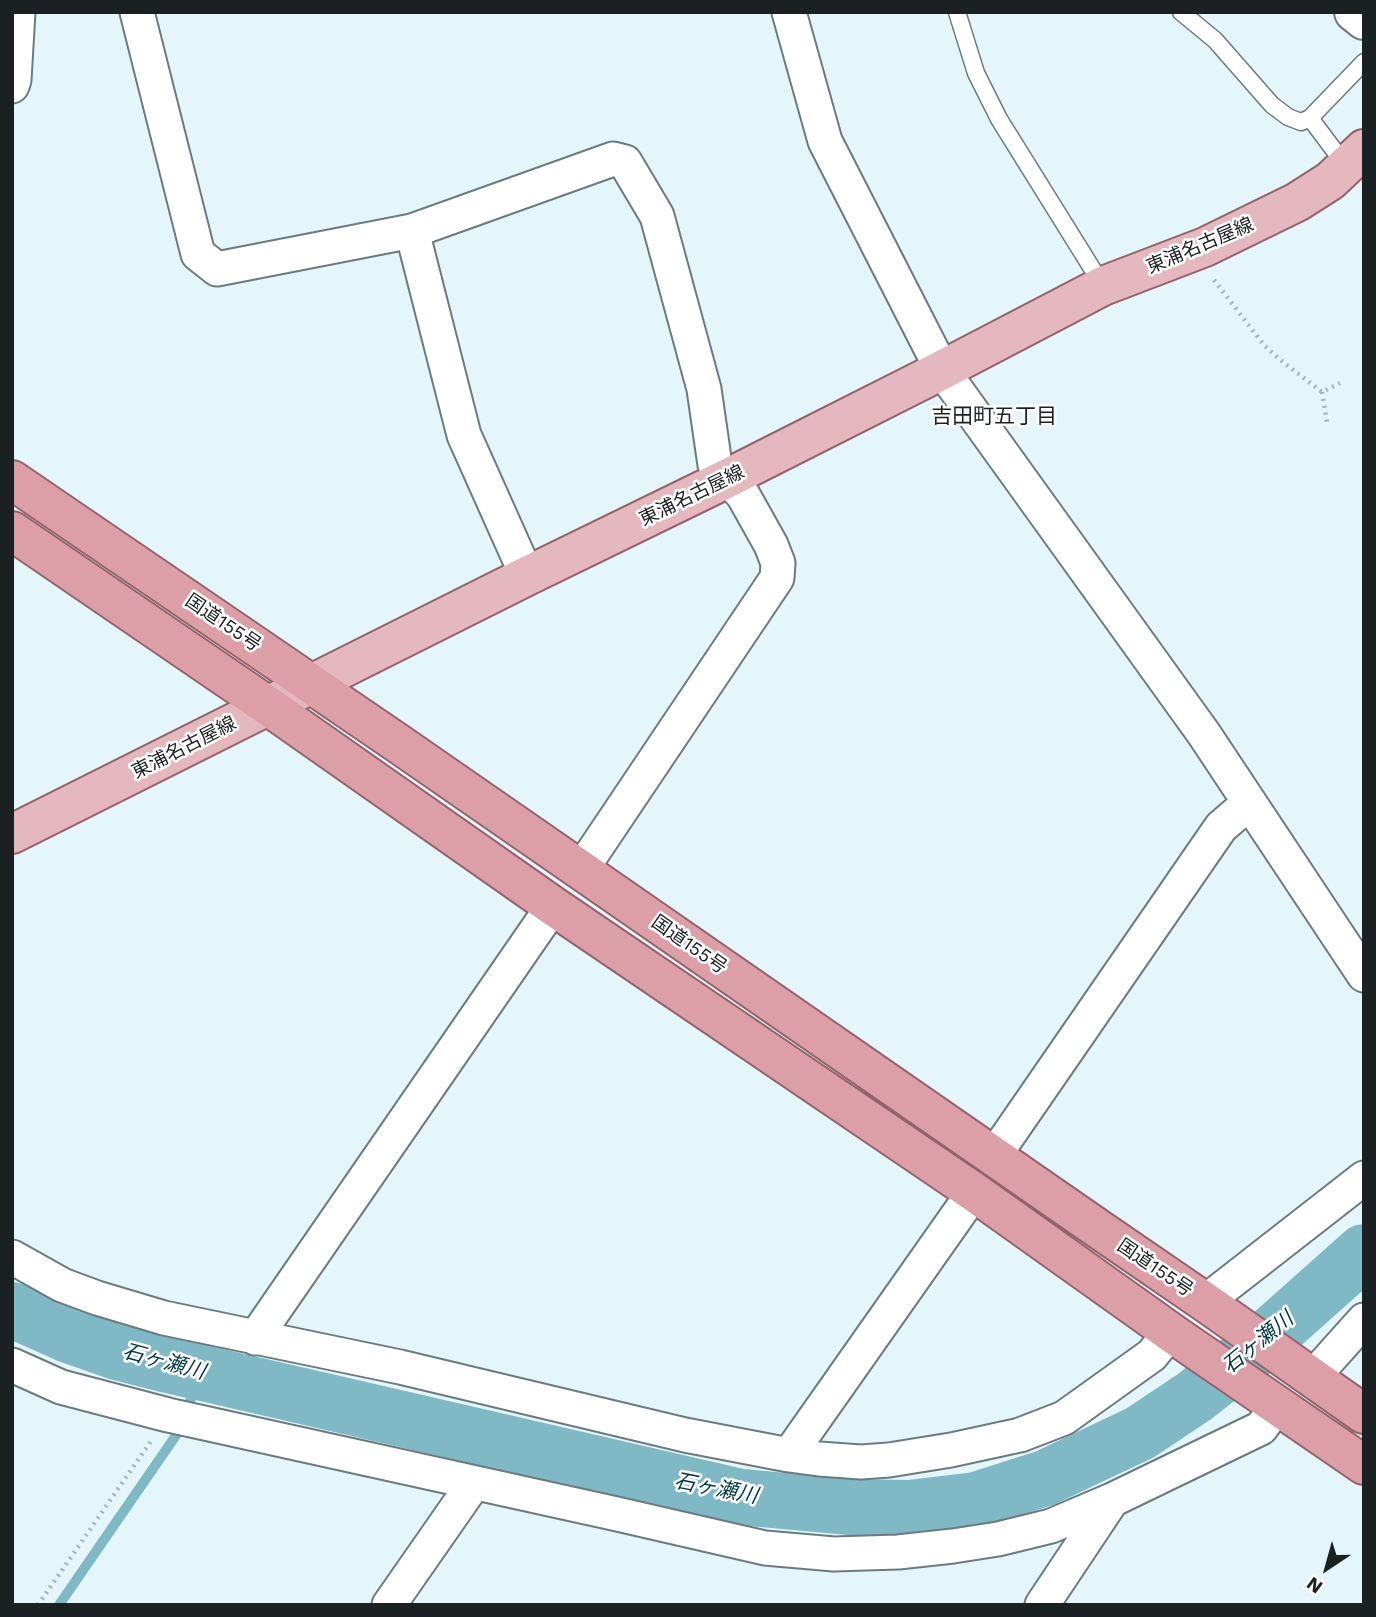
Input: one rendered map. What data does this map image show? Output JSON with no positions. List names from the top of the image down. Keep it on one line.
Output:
{"streets":{"highway":["国道155号"],"main road":["東浦名古屋線"]},"crossings":[["東浦名古屋線","国道155号"]],"districts":["吉田町五丁目"],"water":["石ヶ瀬川"],"north":"bottom left"}
